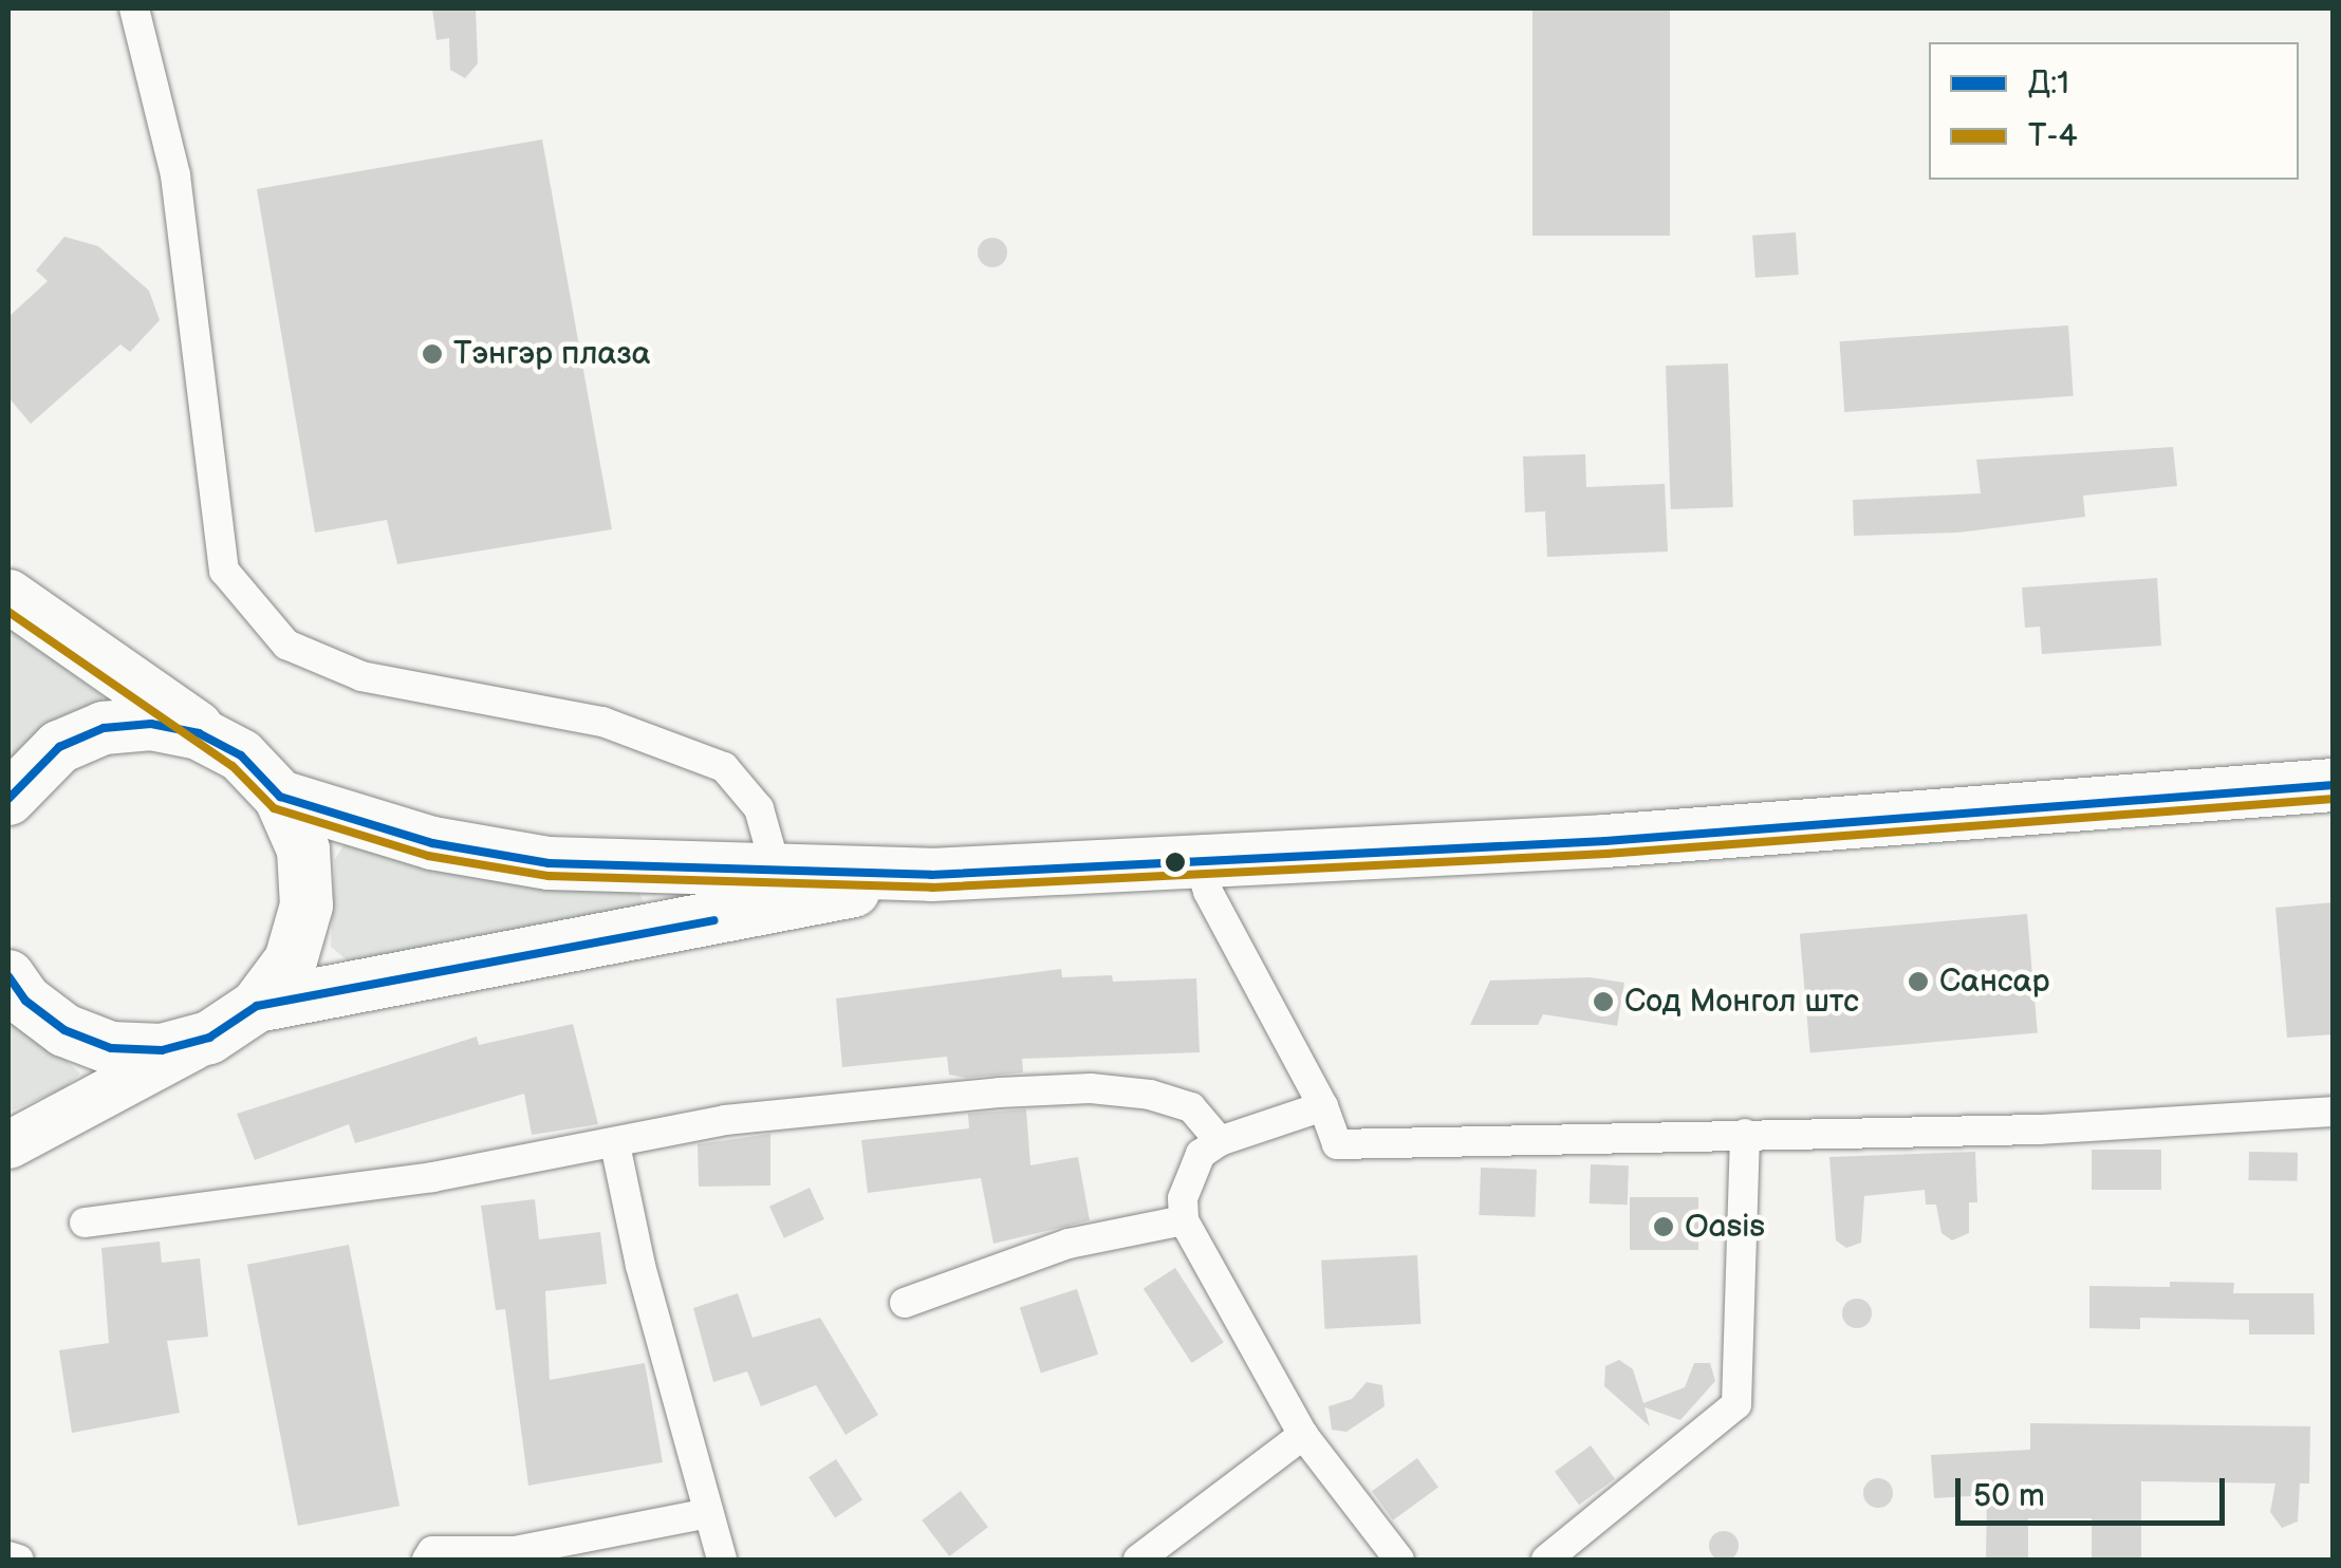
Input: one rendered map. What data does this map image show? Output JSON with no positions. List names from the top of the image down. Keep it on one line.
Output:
{"places":["Тэнгэр плаза","Сансар","Сод Монгол штс","Oasis"],"lines":["transit line Т-4","transit line Д:1"],"legend":["Д:1","Т-4"],"scale_bar":"50 m"}
